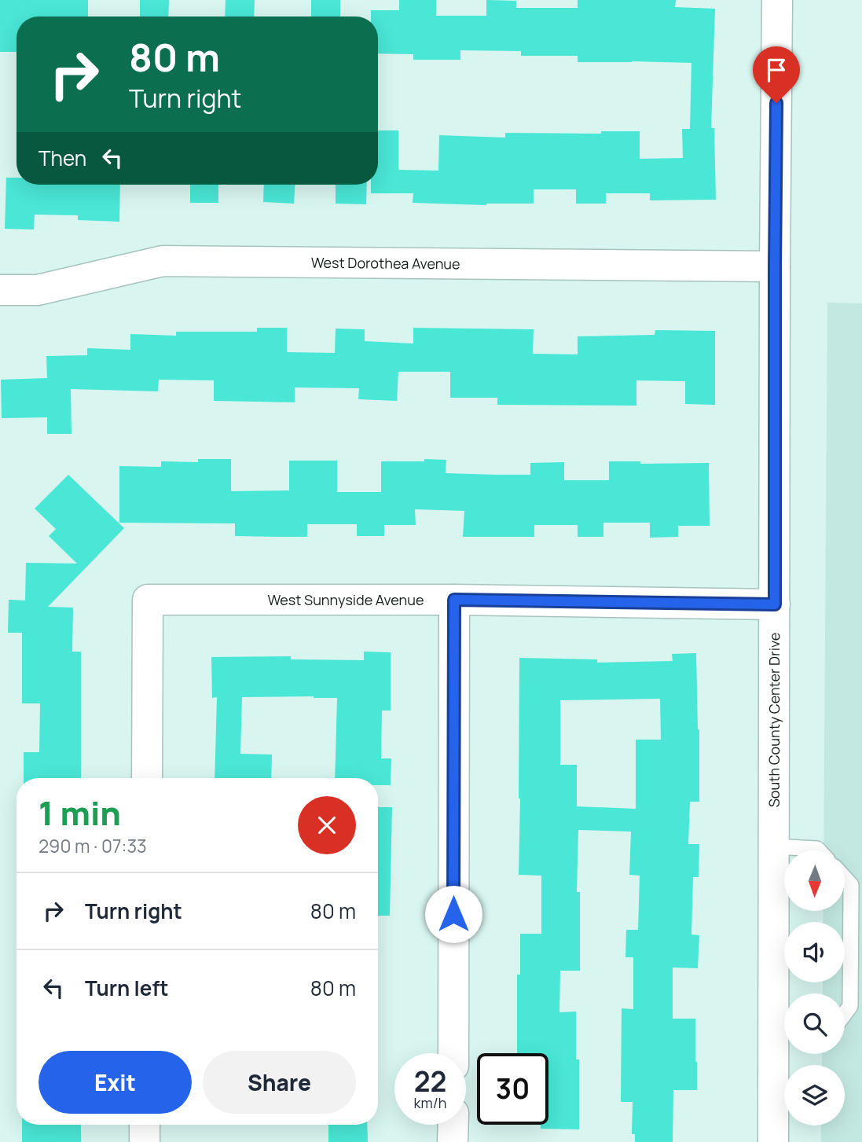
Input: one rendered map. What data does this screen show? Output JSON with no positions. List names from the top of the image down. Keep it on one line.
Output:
{"streets":{"street":["West Dorothea Avenue","West Sunnyside Avenue","South County Center Drive"]},"crossings":[["West Dorothea Avenue","South County Center Drive"],["West Sunnyside Avenue","South County Center Drive"]],"north":"bottom","page":{"turn":["80 m","Turn right"],"then":"Then","heading":["1 min","290 m · 07:33"],"list":[{"name":"Turn right","value":"80 m"},{"name":"Turn left","value":"80 m"}],"buttons":["Exit","Share"],"speed":"22 km/h","limit":"30"}}
